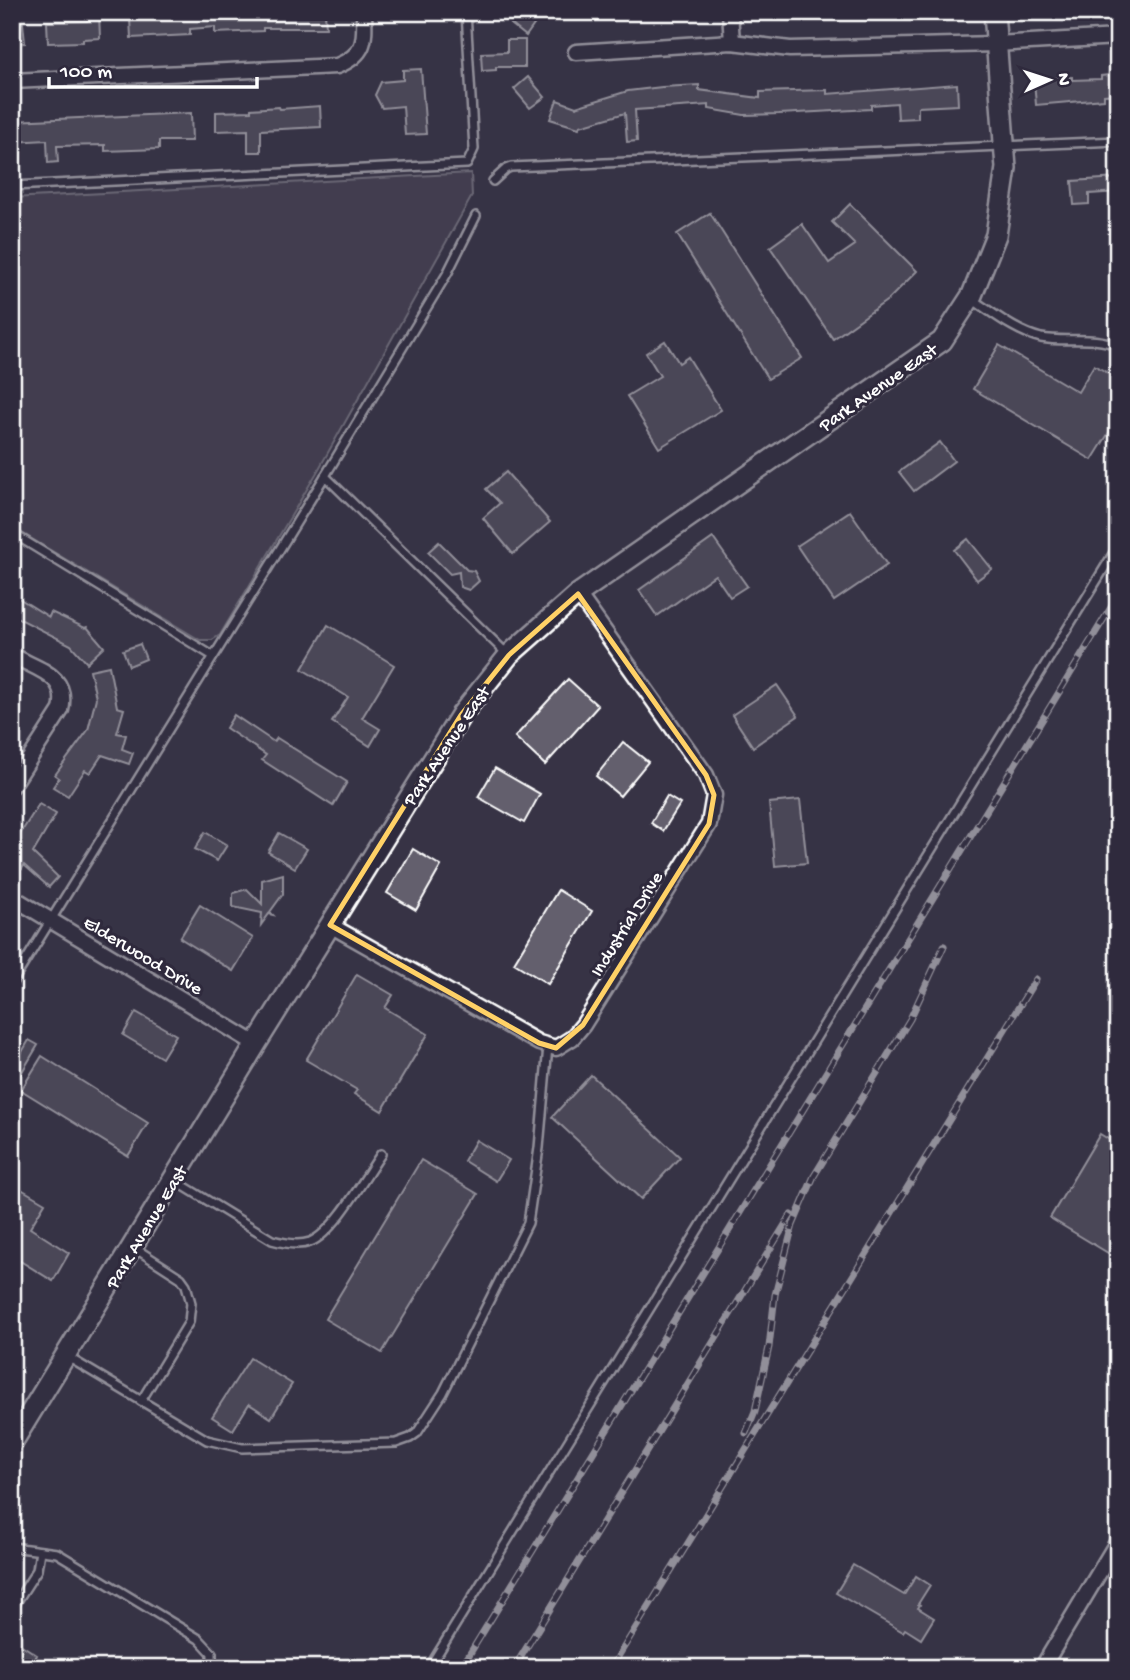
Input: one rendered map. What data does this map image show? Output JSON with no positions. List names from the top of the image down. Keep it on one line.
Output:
{"streets":{"street":["Park Avenue East","Industrial Drive","Elderwood Drive"]},"crossings":[["Park Avenue East","Industrial Drive"],["Park Avenue East","Elderwood Drive"]],"scale_bar":"100 m","north":"right"}
